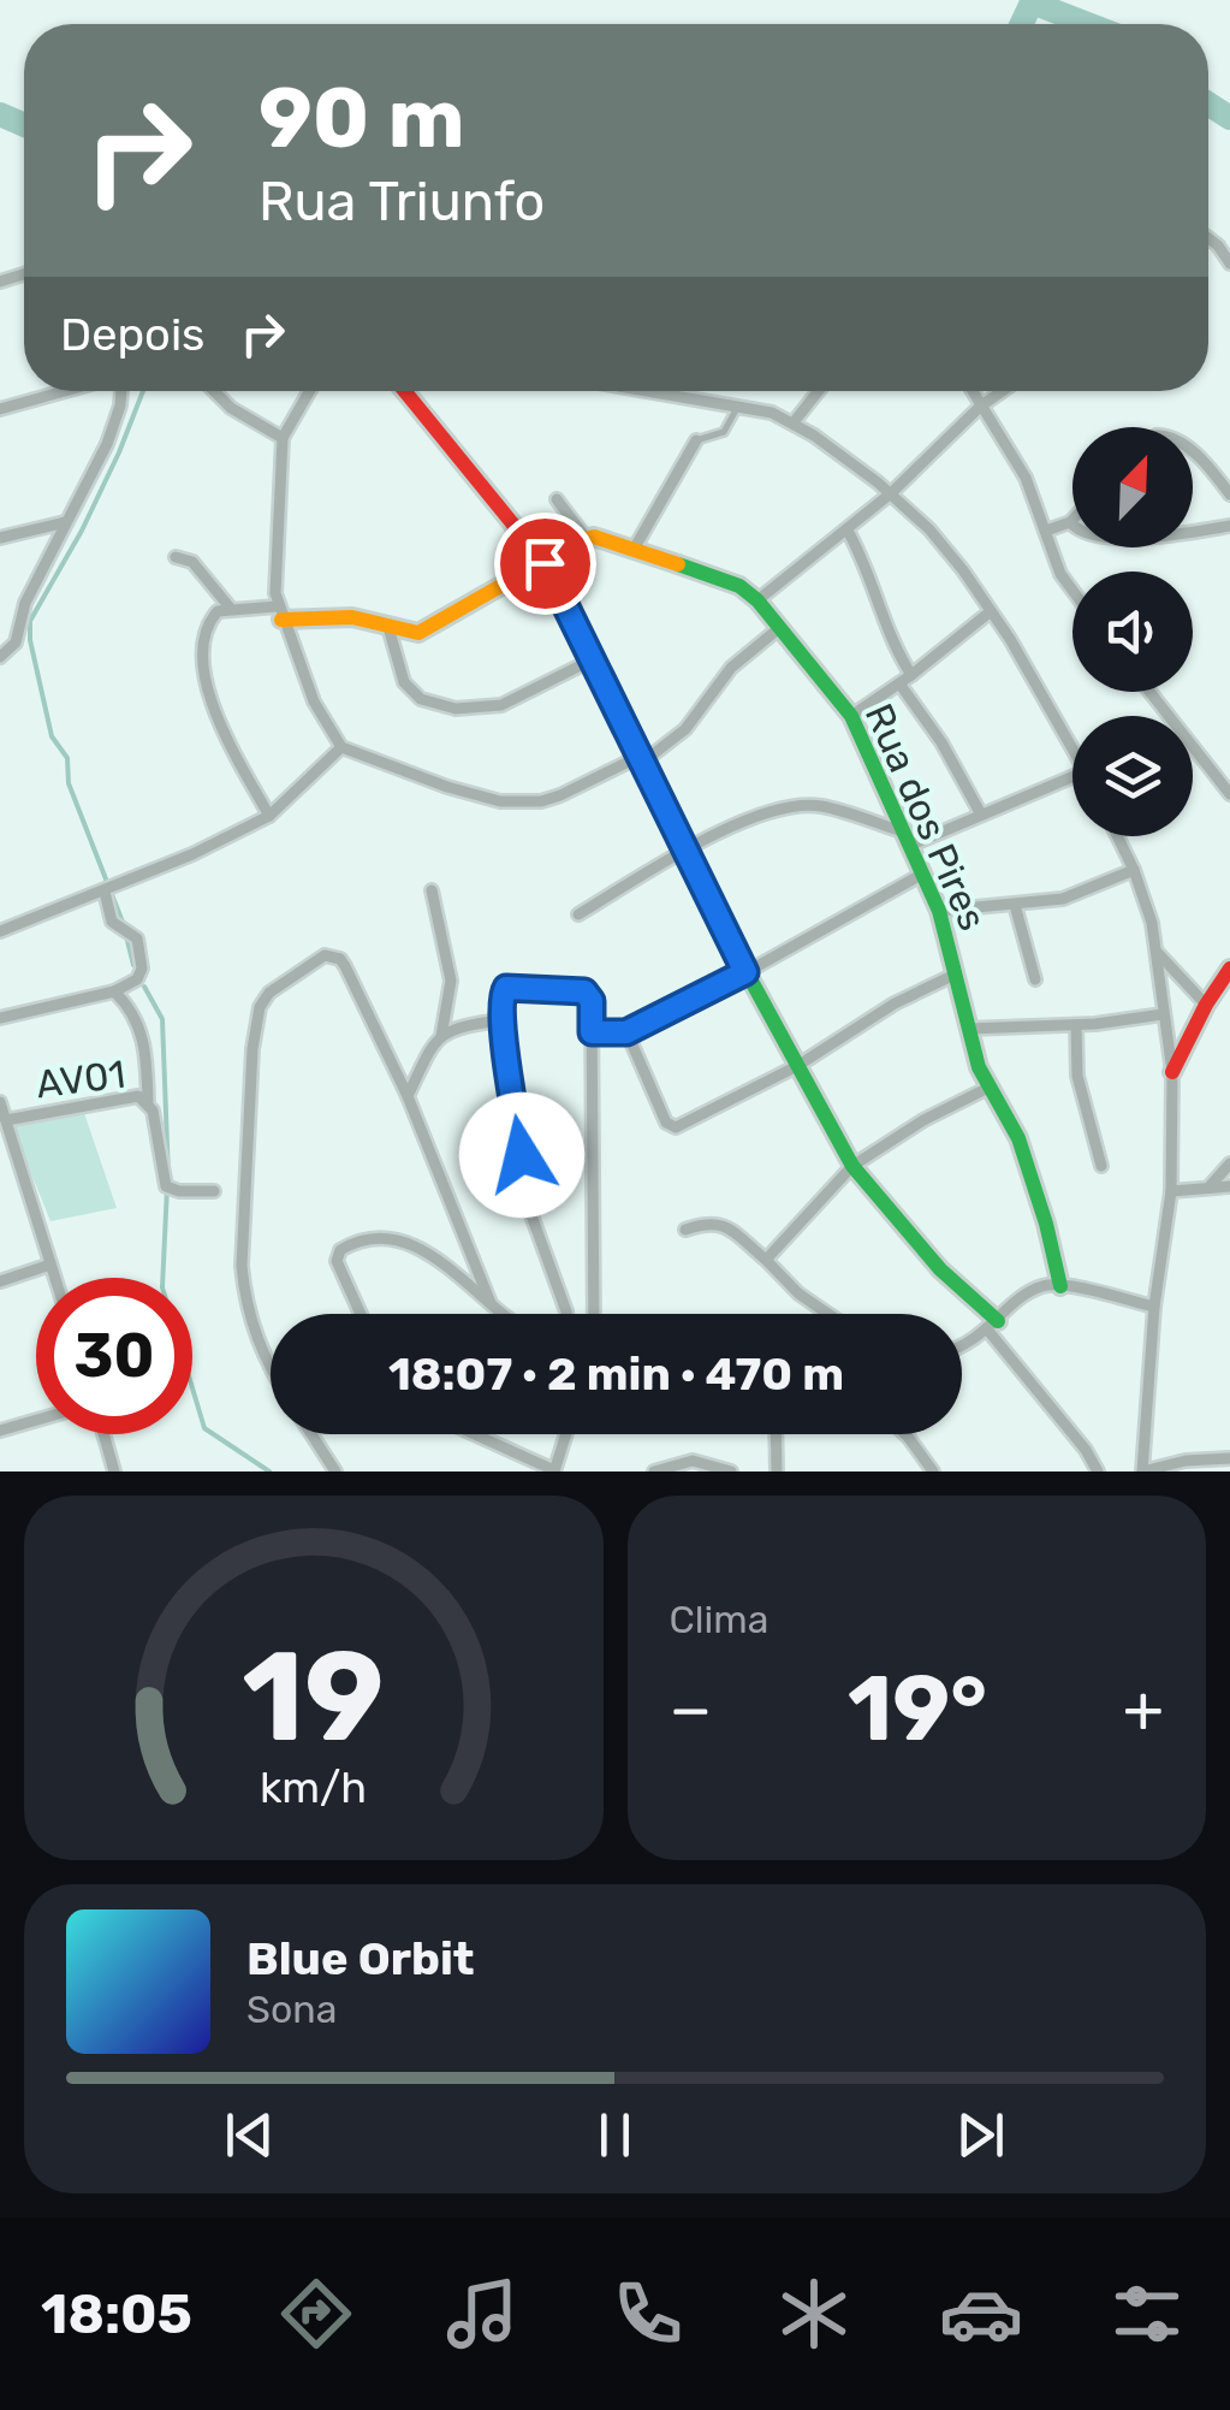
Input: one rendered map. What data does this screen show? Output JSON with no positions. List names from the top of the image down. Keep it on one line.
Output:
{"streets":{"street":["Rua dos Pires","AV01"]},"north":"top right","page":{"turn":["90 m","Rua Triunfo"],"then":"Depois","limit":"30","trip":"18:07 · 2 min · 470 m","tile":"Clima","heat":["−","19°","+"],"song":["Blue Orbit","Sona"],"tabs":"18:05","gauge":["19","km/h"]}}
